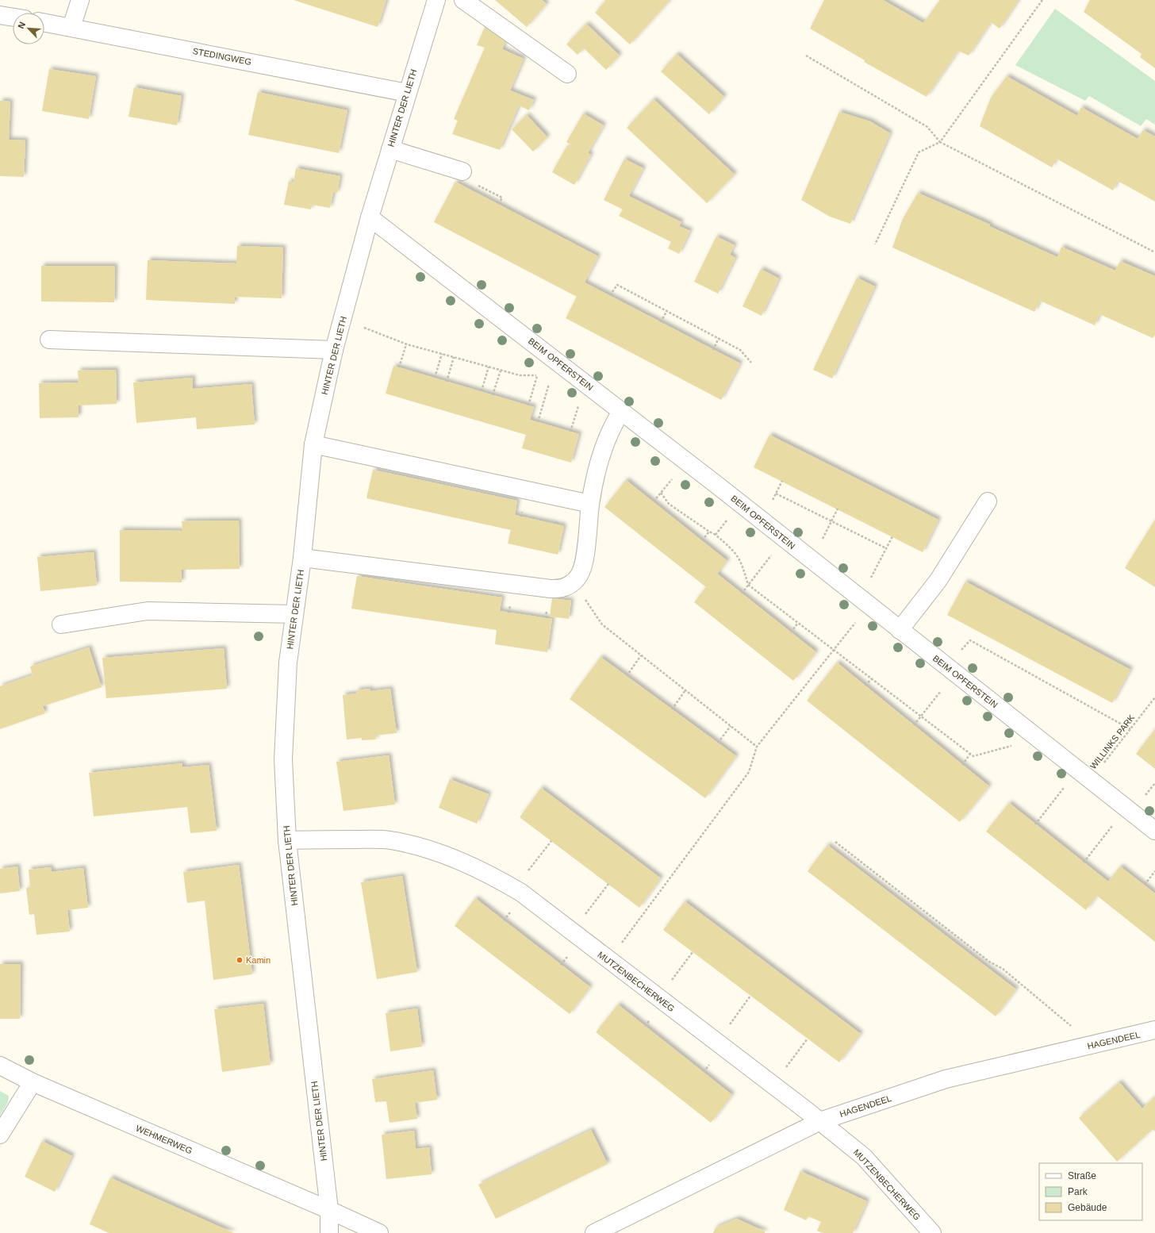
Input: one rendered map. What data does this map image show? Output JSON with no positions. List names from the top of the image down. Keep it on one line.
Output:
{"streets":{"street":["STEDINGWEG","HINTER DER LIETH","BEIM OPFERSTEIN","MUTZENBECHERWEG","HAGENDEEL","WEHMERWEG"],"path":["WILLINKS PARK"]},"crossings":[["STEDINGWEG","HINTER DER LIETH"],["HINTER DER LIETH","BEIM OPFERSTEIN"],["HINTER DER LIETH","MUTZENBECHERWEG"],["HINTER DER LIETH","WEHMERWEG"],["BEIM OPFERSTEIN","WILLINKS PARK"],["MUTZENBECHERWEG","HAGENDEEL"]],"places":["Kamin"],"legend":["Straße","Park","Gebäude"],"north":"top left"}
